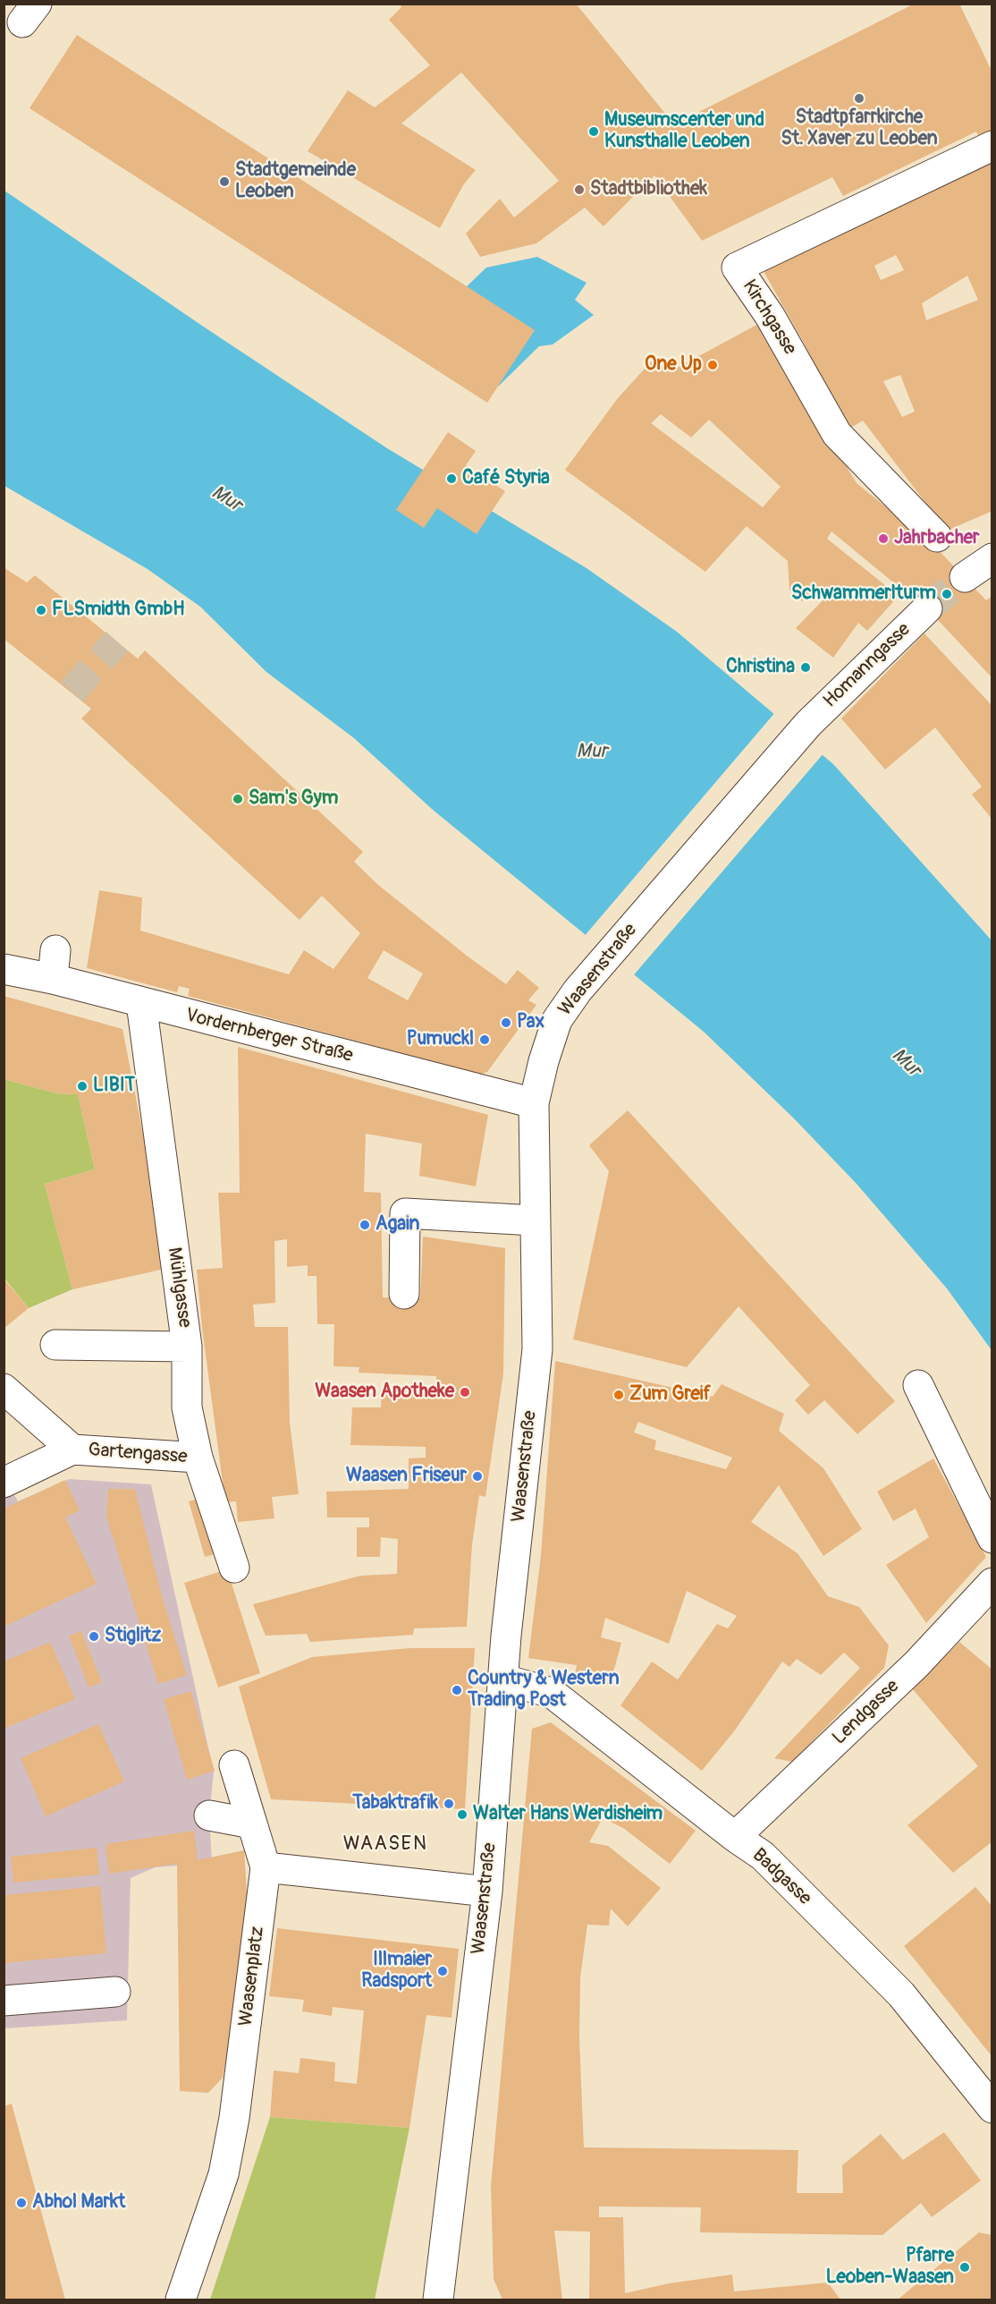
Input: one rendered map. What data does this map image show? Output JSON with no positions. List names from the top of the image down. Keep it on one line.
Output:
{"streets":{"street":["Kirchgasse","Homanngasse","Waasenstraße","Vordernberger Straße","Mühlgasse","Gartengasse","Lendgasse","Badgasse","Waasenplatz"]},"crossings":[["Homanngasse","Waasenstraße"],["Waasenstraße","Vordernberger Straße"],["Waasenstraße","Badgasse"],["Vordernberger Straße","Mühlgasse"],["Mühlgasse","Gartengasse"],["Lendgasse","Badgasse"]],"districts":["WAASEN"],"water":["Mur"],"places":["Stadtpfarrkirche St. Xaver zu Leoben","Museumscenter und Kunsthalle Leoben","Stadtgemeinde Leoben","Stadtbibliothek","One Up","Café Styria","Jahrbacher","Schwammerlturm","FLSmidth GmbH","Christina","Sam's Gym","Pax","Pumuckl","LIBIT","Again","Waasen Apotheke","Zum Greif","Waasen Friseur","Stiglitz","Country & Western Trading Post","Tabaktrafik","Walter Hans Werdisheim","Illmaier Radsport","Abhol Markt","Pfarre Leoben-Waasen"]}
